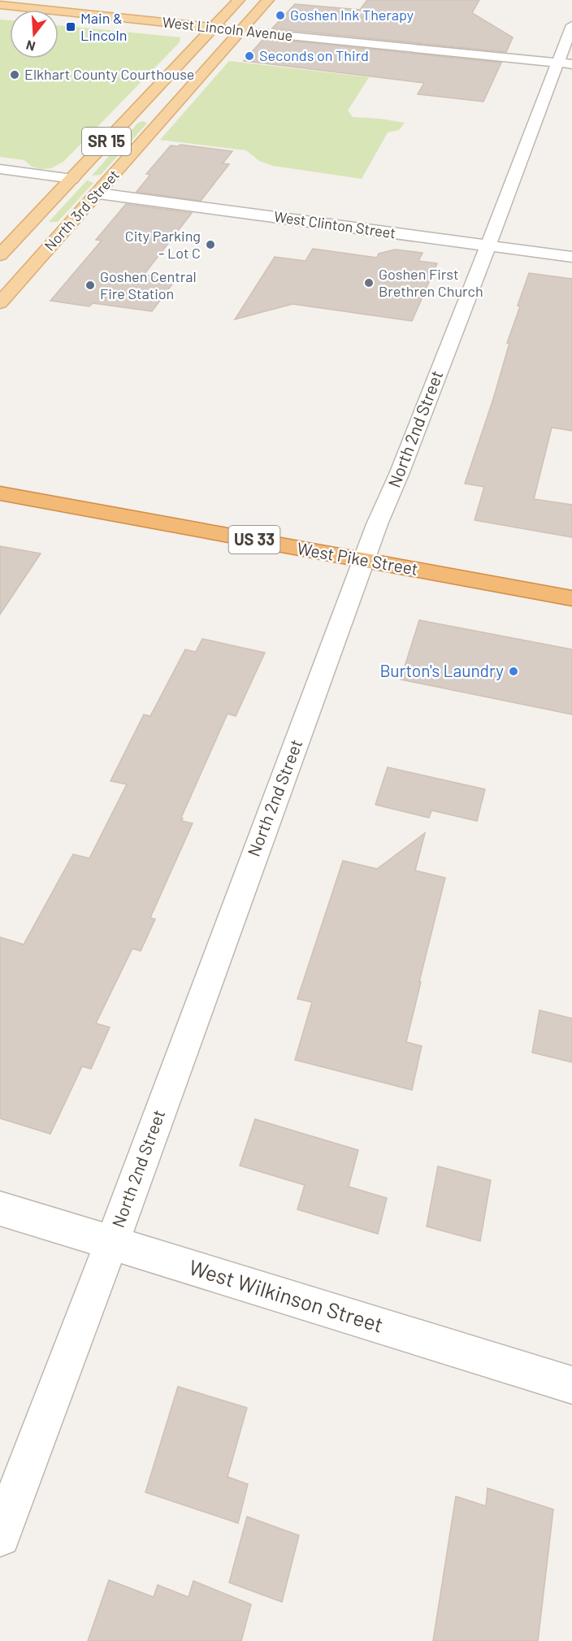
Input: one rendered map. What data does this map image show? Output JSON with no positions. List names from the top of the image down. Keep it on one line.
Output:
{"streets":{"highway":["US 33","West Pike Street"],"main road":["West Lincoln Avenue","SR 15","North 3rd Street"],"street":["West Clinton Street","North 2nd Street","West Wilkinson Street"]},"crossings":[["West Lincoln Avenue","SR 15"],["West Lincoln Avenue","North 3rd Street"],["West Lincoln Avenue","North 2nd Street"],["SR 15","North 3rd Street"],["North 3rd Street","West Clinton Street"],["West Clinton Street","North 2nd Street"],["North 2nd Street","West Pike Street"],["North 2nd Street","West Wilkinson Street"]],"places":{"other":["Goshen Ink Therapy","Seconds on Third","Elkhart County Courthouse","City Parking - Lot C","Goshen First Brethren Church","Goshen Central Fire Station","Burton's Laundry"],"transit":["Main & Lincoln"]},"north":"bottom"}
